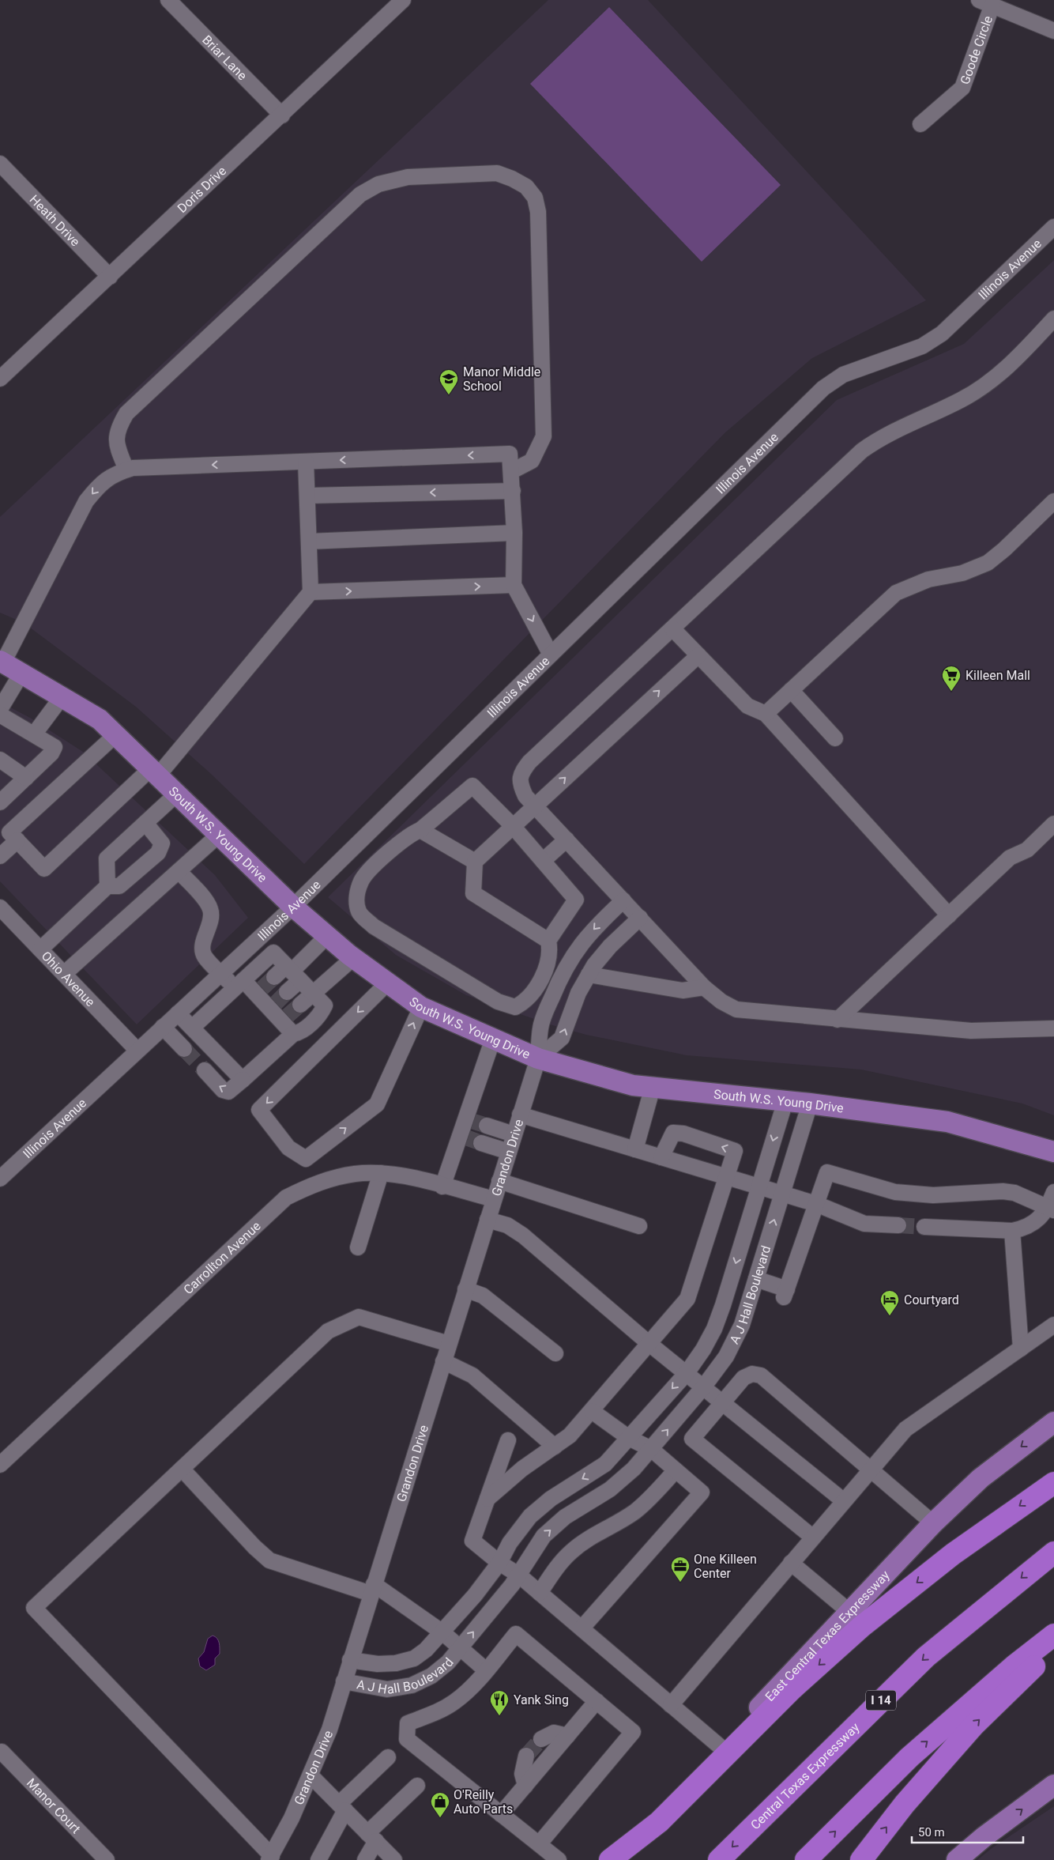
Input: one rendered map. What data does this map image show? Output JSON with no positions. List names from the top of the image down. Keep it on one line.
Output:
{"streets":{"highway":["I 14","Central Texas Expressway"],"main road":["South W.S. Young Drive","East Central Texas Expressway"],"street":["Goode Circle","Briar Lane","Doris Drive","Heath Drive","Illinois Avenue","Ohio Avenue","Grandon Drive","Carrollton Avenue","A J Hall Boulevard","Manor Court"]},"crossings":[["Briar Lane","Doris Drive"],["Doris Drive","Heath Drive"],["Illinois Avenue","South W.S. Young Drive"],["Illinois Avenue","Ohio Avenue"],["South W.S. Young Drive","Grandon Drive"],["South W.S. Young Drive","A J Hall Boulevard"],["Grandon Drive","Carrollton Avenue"],["Grandon Drive","A J Hall Boulevard"]],"places":{"school or university":["Manor Middle School"],"supermarket":["Killeen Mall"],"hotel":["Courtyard"],"office":["One Killeen Center"],"restaurant":["Yank Sing"],"shop":["O'Reilly Auto Parts"]},"scale_bar":"50 m"}
